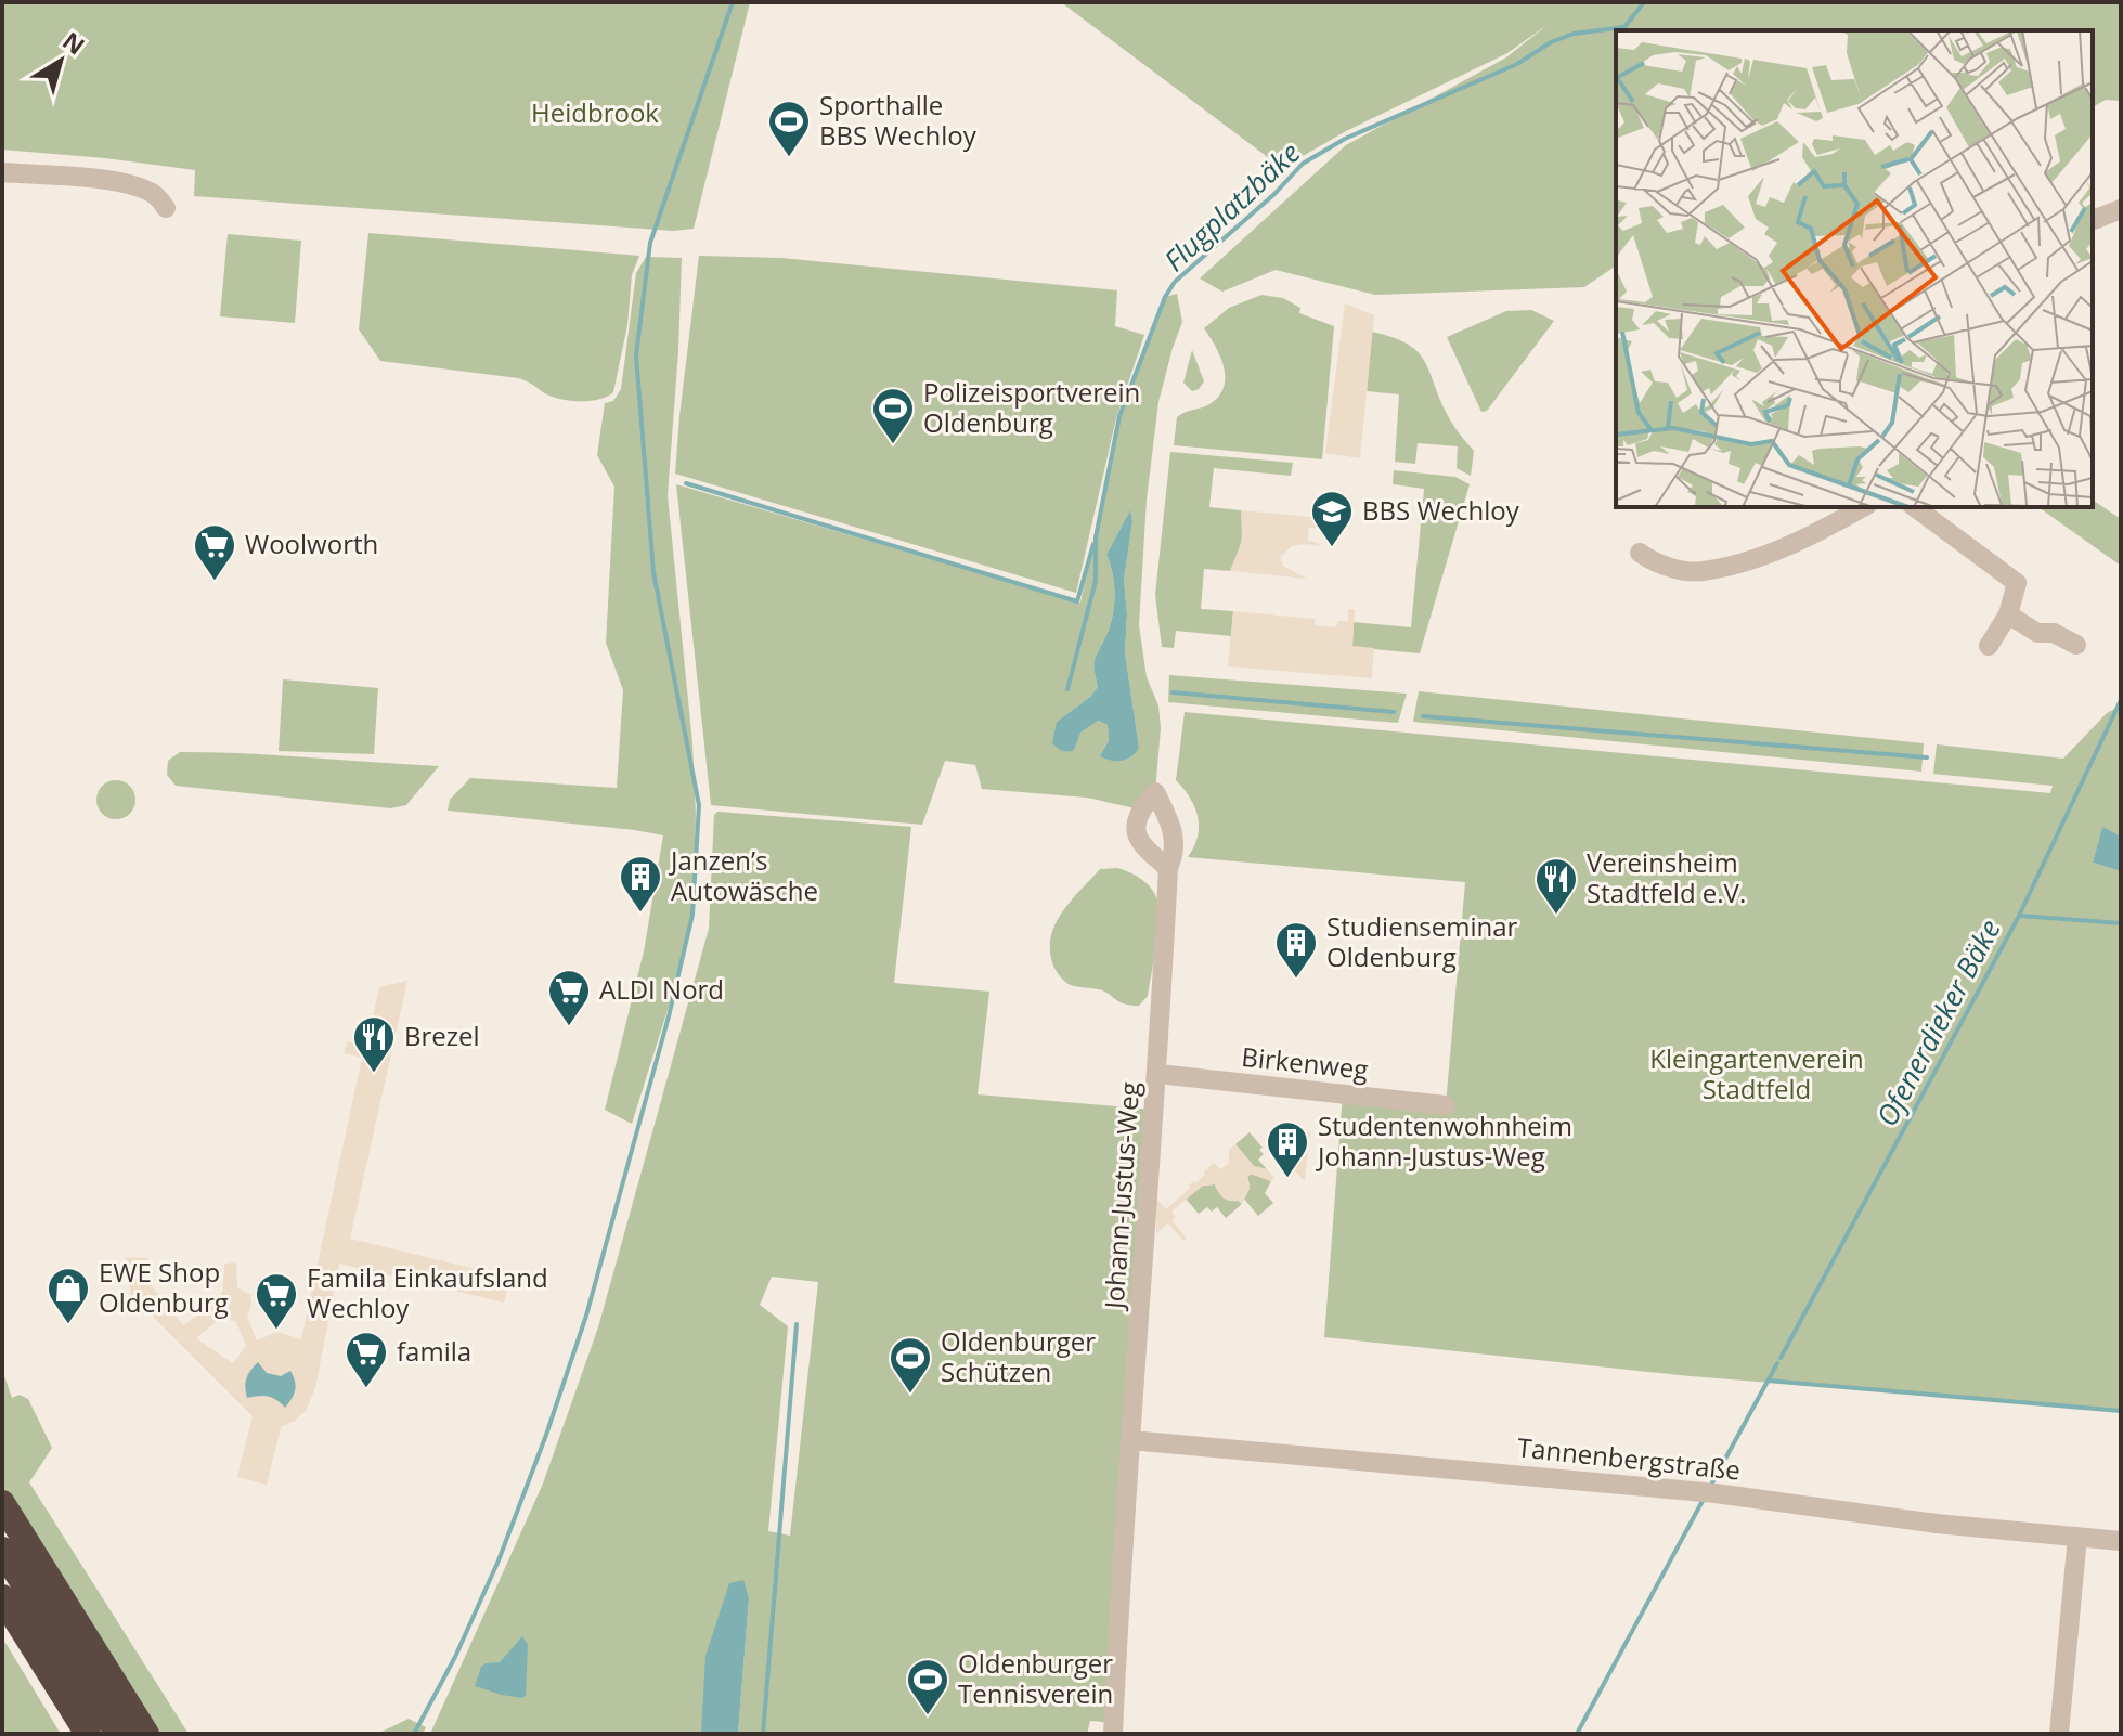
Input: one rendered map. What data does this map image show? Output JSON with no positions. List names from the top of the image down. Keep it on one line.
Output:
{"streets":{"street":["Birkenweg","Johann-Justus-Weg","Tannenbergstraße"]},"crossings":[["Birkenweg","Johann-Justus-Weg"],["Johann-Justus-Weg","Tannenbergstraße"]],"water":["Flugplatzbäke","Ofenerdieker Bäke"],"parks":["Heidbrook","Kleingartenverein Stadtfeld"],"places":{"sports":["Sporthalle BBS Wechloy","Polizeisportverein Oldenburg","Oldenburger Schützen","Oldenburger Tennisverein"],"school or university":["BBS Wechloy"],"supermarket":["Woolworth","ALDI Nord","Famila Einkaufsland Wechloy","famila"],"building":["Janzen’s Autowäsche","Studienseminar Oldenburg","Studentenwohnheim Johann-Justus-Weg"],"restaurant":["Vereinsheim Stadtfeld e.V.","Brezel"],"shop":["EWE Shop Oldenburg"]},"north":"top right"}
